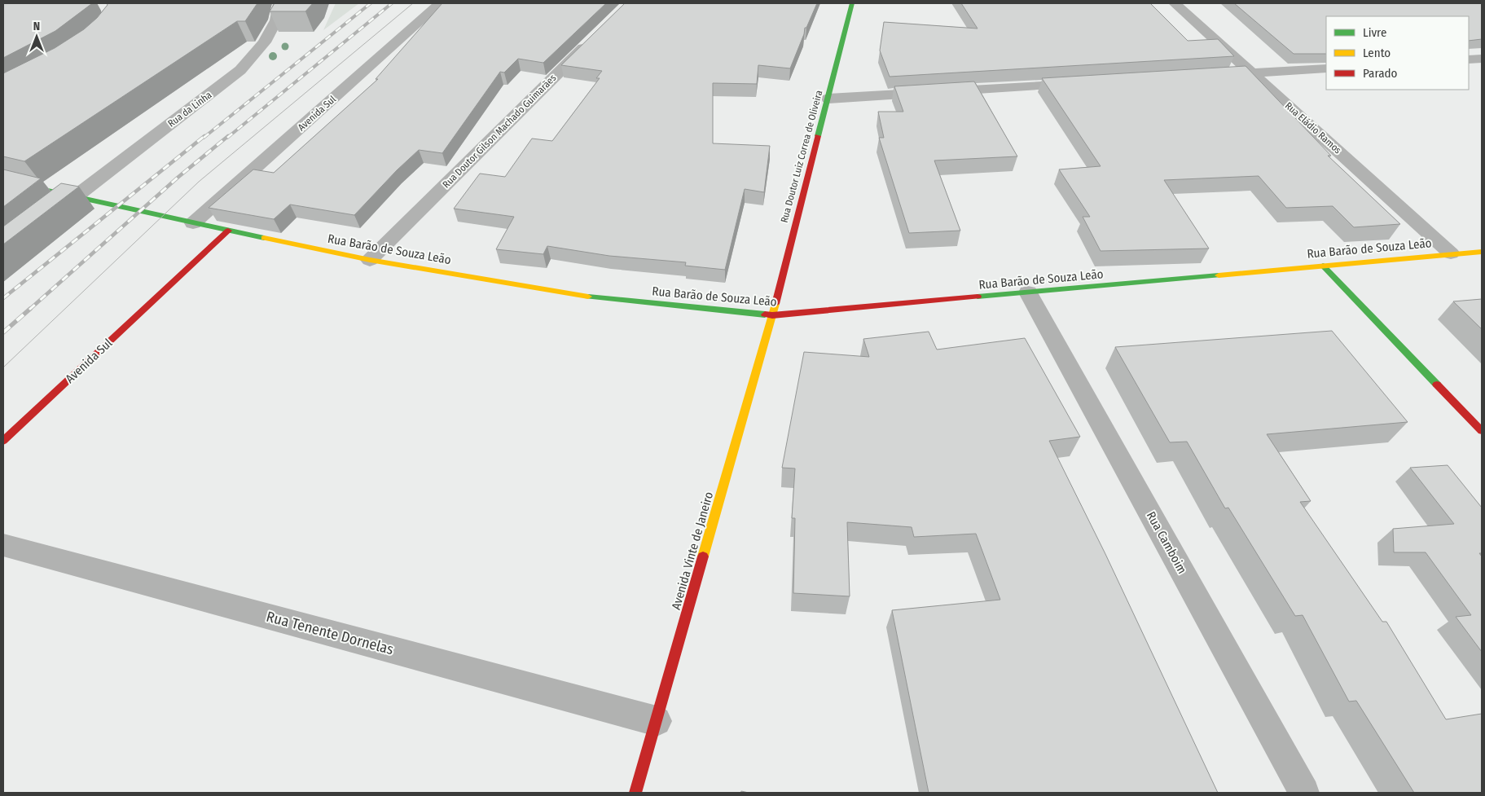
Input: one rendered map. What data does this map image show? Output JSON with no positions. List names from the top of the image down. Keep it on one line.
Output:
{"streets":{"main road":["Avenida Sul","Rua Doutor Luiz Correa de Oliveira","Rua Barão de Souza Leão","Avenida Vinte de Janeiro"],"street":["Rua da Linha","Rua Eládio Ramos","Rua Doutor Gilson Machado Guimarães","Rua Camboim","Rua Tenente Dornelas"]},"crossings":[["Rua da Linha","Rua Barão de Souza Leão"],["Avenida Sul","Rua Barão de Souza Leão"],["Rua Eládio Ramos","Rua Barão de Souza Leão"],["Rua Doutor Gilson Machado Guimarães","Rua Barão de Souza Leão"],["Rua Doutor Luiz Correa de Oliveira","Rua Barão de Souza Leão"],["Rua Doutor Luiz Correa de Oliveira","Avenida Vinte de Janeiro"],["Rua Barão de Souza Leão","Rua Camboim"],["Rua Barão de Souza Leão","Avenida Vinte de Janeiro"],["Avenida Vinte de Janeiro","Rua Tenente Dornelas"]],"legend":["Livre","Lento","Parado"],"north":"top"}
